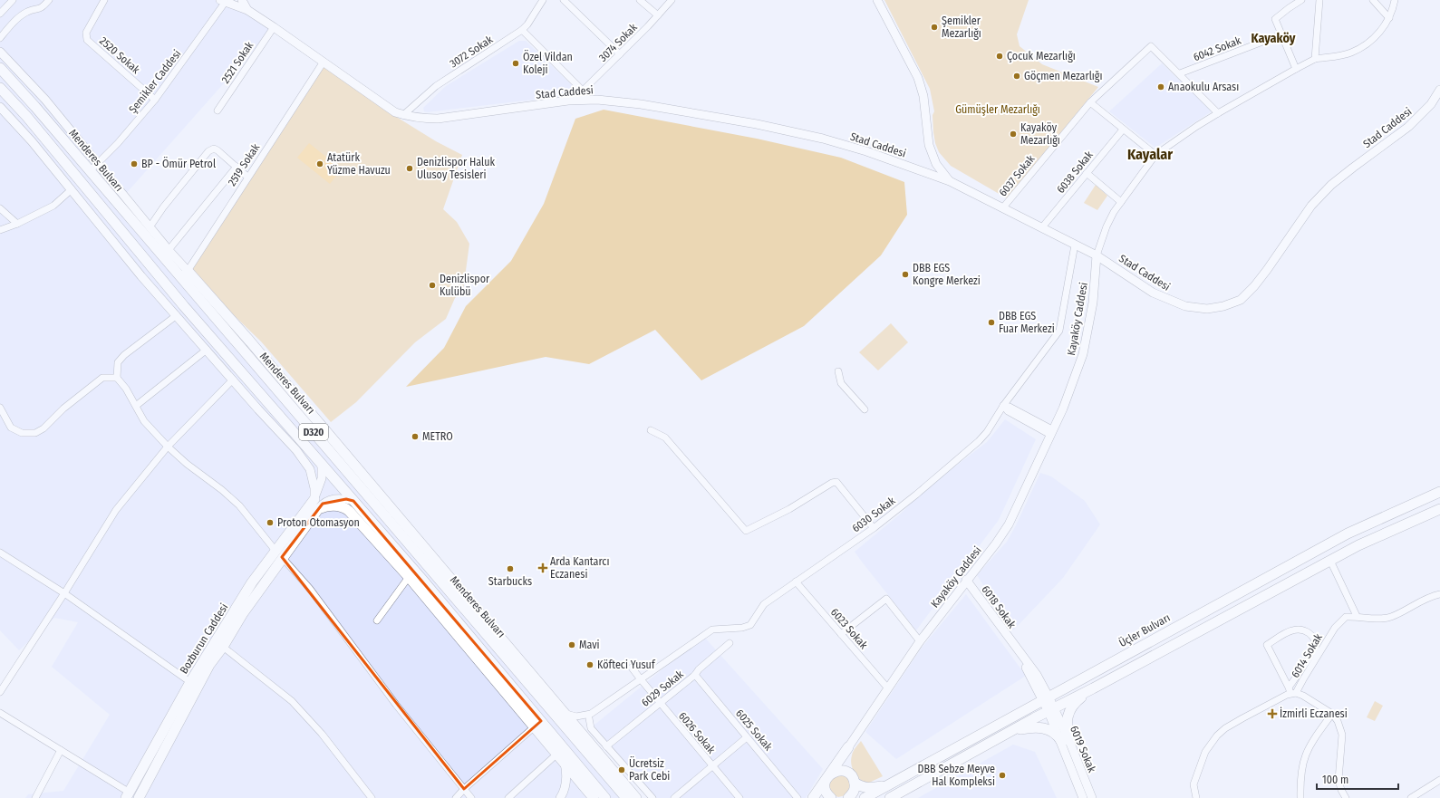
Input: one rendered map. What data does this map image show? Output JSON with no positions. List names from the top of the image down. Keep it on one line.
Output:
{"streets":{"main road":["Menderes Bulvarı","D320","Üçler Bulvarı","Bozburun Caddesi"],"street":["3074 Sokak","6042 Sokak","3072 Sokak","2520 Sokak","2521 Sokak","Şemikler Caddesi","Stad Caddesi","2519 Sokak","6038 Sokak","6037 Sokak","Kayaköy Caddesi","6030 Sokak","6018 Sokak","6023 Sokak","6014 Sokak","6029 Sokak","6025 Sokak","6026 Sokak","6019 Sokak"]},"crossings":[["6042 Sokak","6037 Sokak"],["3072 Sokak","Stad Caddesi"],["2520 Sokak","Şemikler Caddesi"],["2521 Sokak","Stad Caddesi"],["Şemikler Caddesi","Stad Caddesi"],["Şemikler Caddesi","Menderes Bulvarı"],["Stad Caddesi","2519 Sokak"],["Stad Caddesi","6038 Sokak"],["Stad Caddesi","6037 Sokak"],["Stad Caddesi","Kayaköy Caddesi"],["Stad Caddesi","6030 Sokak"],["Menderes Bulvarı","2519 Sokak"],["Kayaköy Caddesi","6018 Sokak"],["Kayaköy Caddesi","6023 Sokak"],["6030 Sokak","6023 Sokak"],["6030 Sokak","6026 Sokak"],["6018 Sokak","Üçler Bulvarı"],["6018 Sokak","6019 Sokak"],["6029 Sokak","6025 Sokak"],["6029 Sokak","6026 Sokak"]],"districts":["Kayaköy","Kayalar"],"parks":["Gümüşler Mezarlığı"],"places":{"other":["Şemikler Mezarlığı","Çocuk Mezarlığı","Özel Vildan Koleji","Göçmen Mezarlığı","Anaokulu Arsası","Kayaköy Mezarlığı","BP - Ömür Petrol","Atatürk Yüzme Havuzu","Denizlispor Haluk Ulusoy Tesisleri","DBB EGS Kongre Merkezi","Denizlispor Kulübü","DBB EGS Fuar Merkezi","METRO","Proton Otomasyon","Starbucks","Mavi","Köfteci Yusuf","Ücretsiz Park Cebi","DBB Sebze Meyve Hal Kompleksi"],"health":["Arda Kantarcı Eczanesi","İzmirli Eczanesi"]},"scale_bar":"100 m"}
